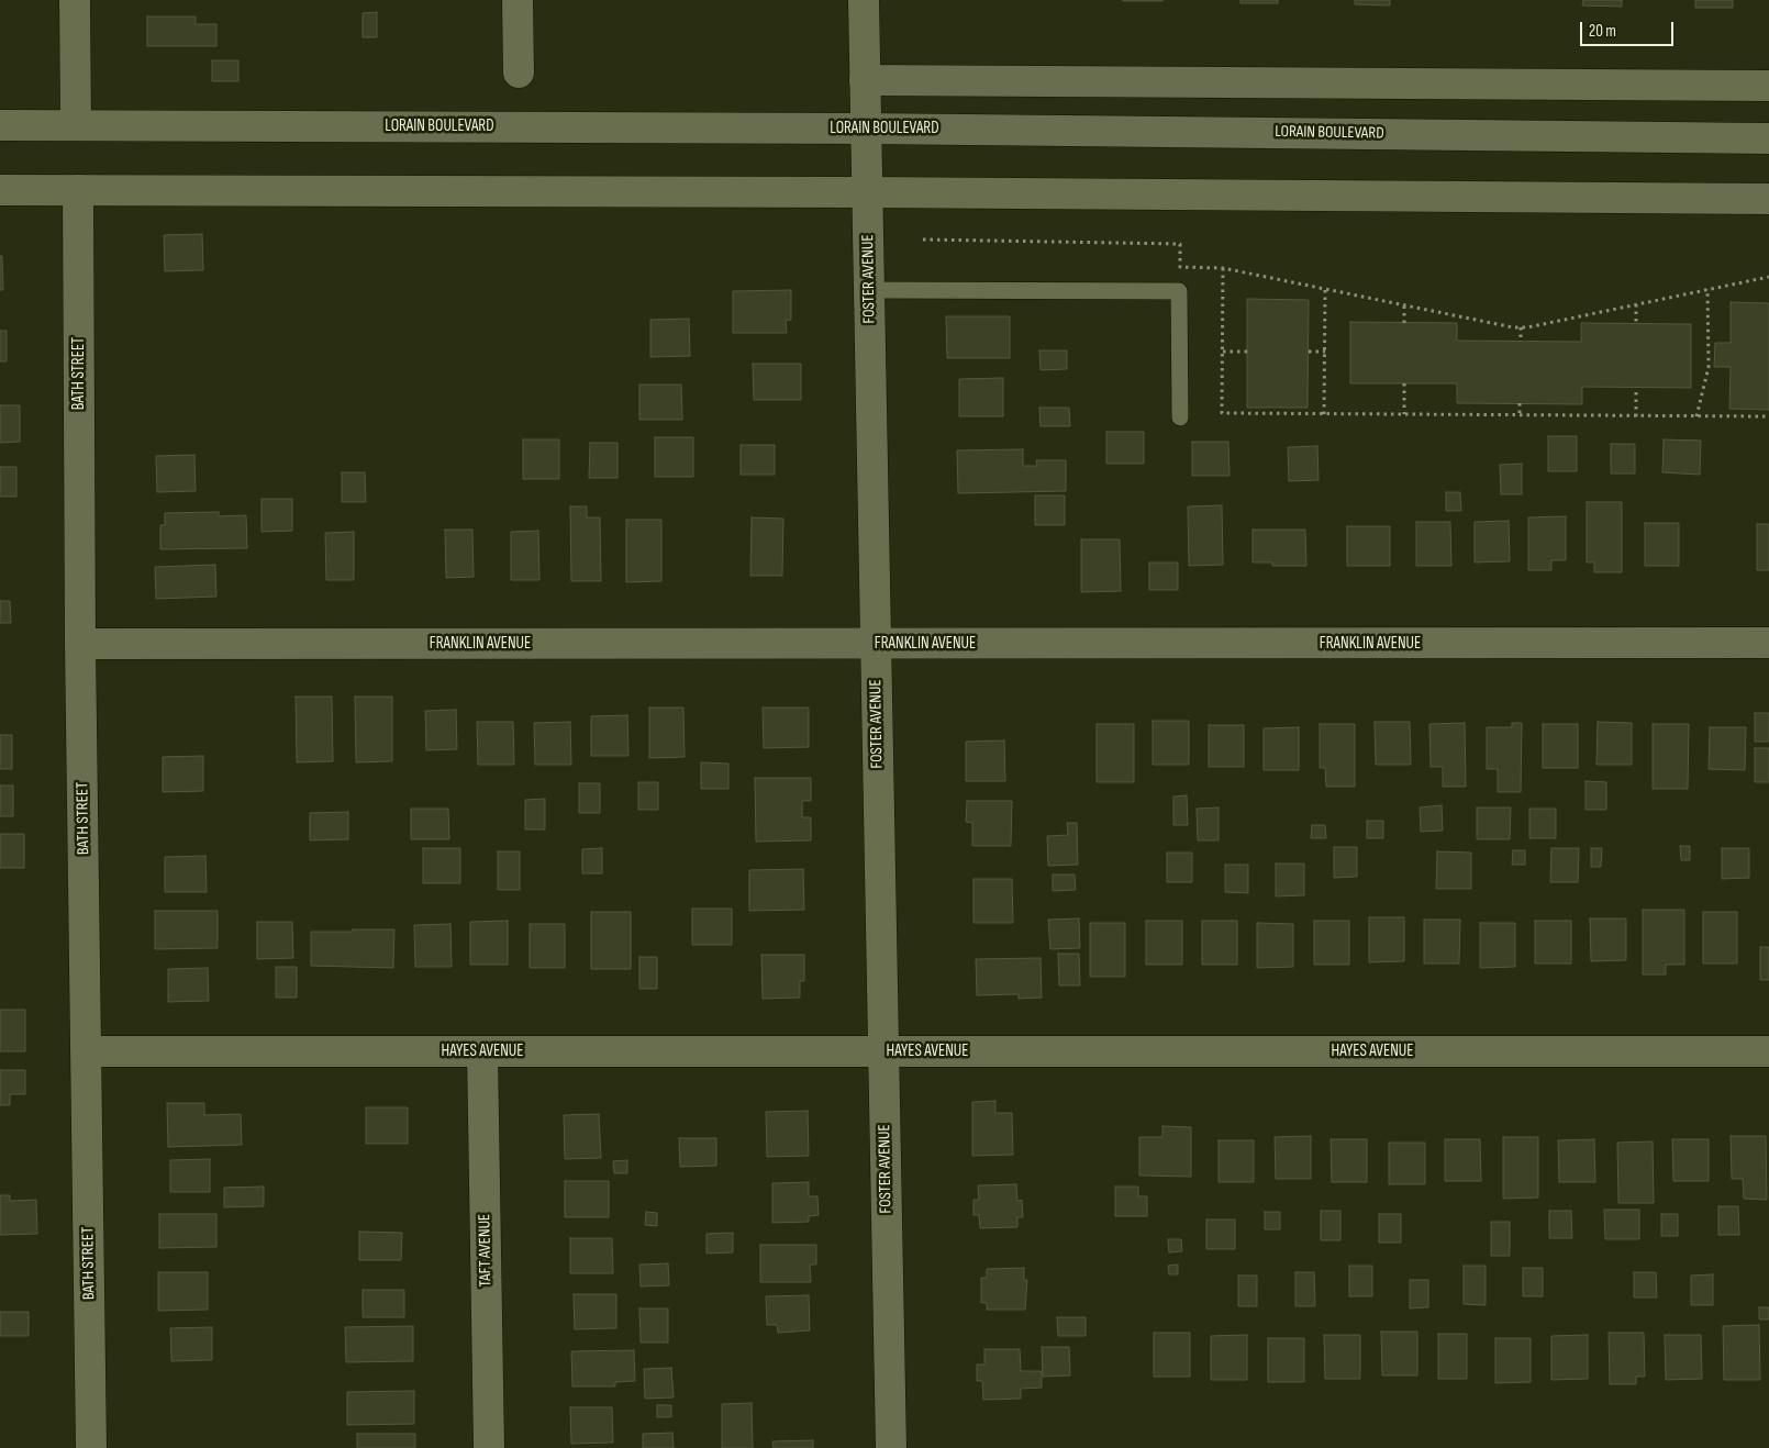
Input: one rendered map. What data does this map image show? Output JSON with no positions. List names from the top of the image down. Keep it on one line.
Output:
{"streets":{"street":["LORAIN BOULEVARD","FOSTER AVENUE","BATH STREET","FRANKLIN AVENUE","HAYES AVENUE","TAFT AVENUE"]},"crossings":[["LORAIN BOULEVARD","FOSTER AVENUE"],["FOSTER AVENUE","FRANKLIN AVENUE"],["FOSTER AVENUE","HAYES AVENUE"],["BATH STREET","FRANKLIN AVENUE"],["BATH STREET","HAYES AVENUE"],["HAYES AVENUE","TAFT AVENUE"]],"scale_bar":"20 m"}
